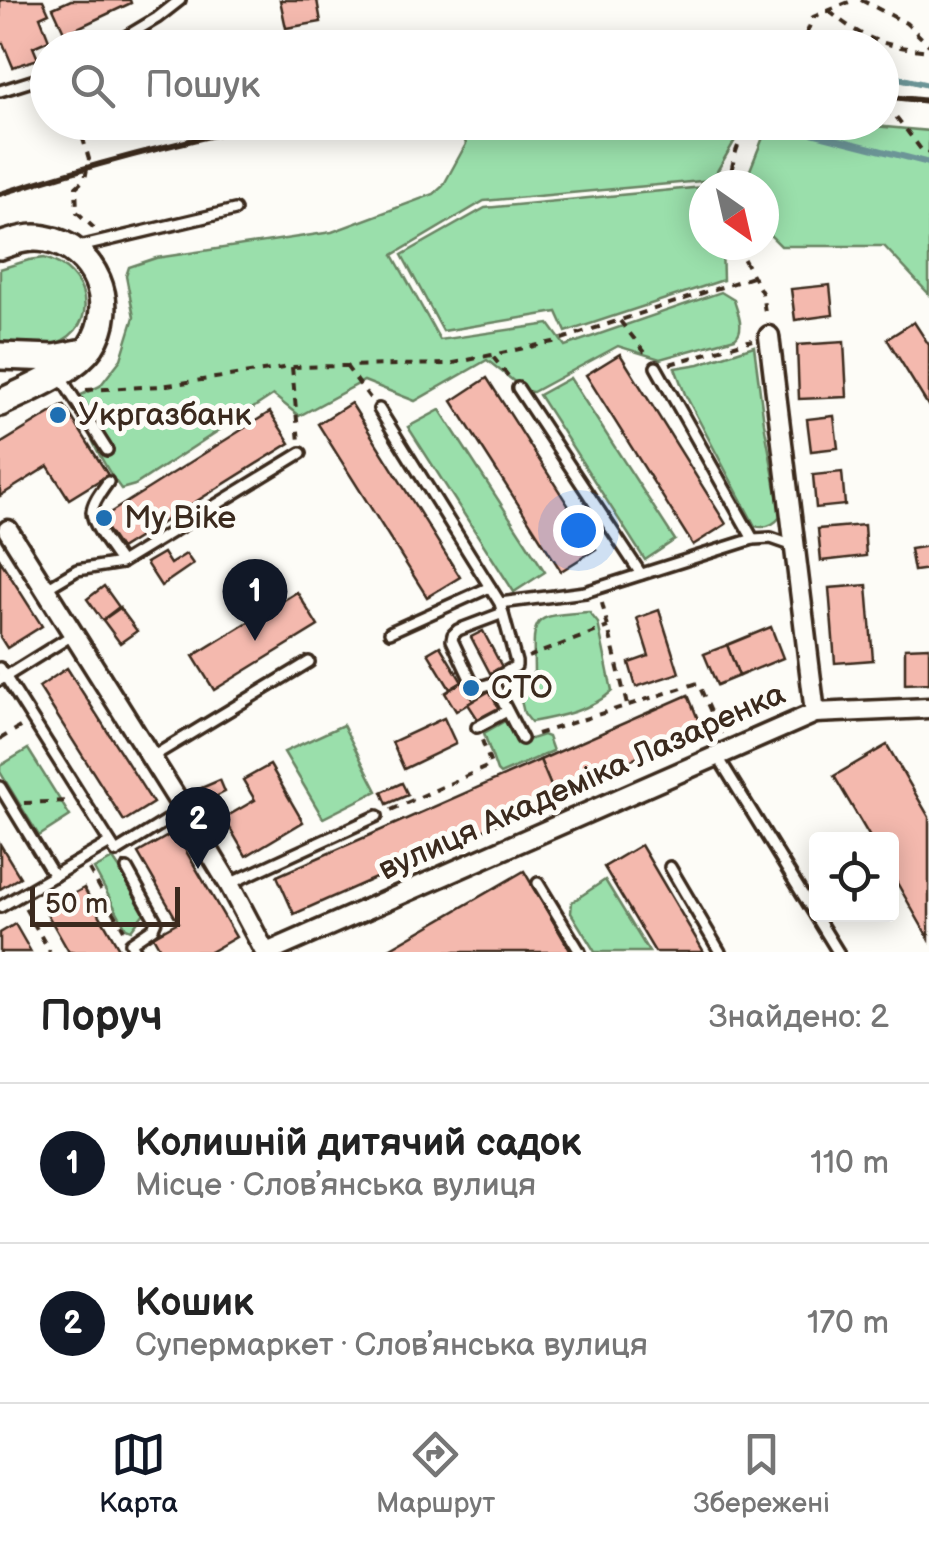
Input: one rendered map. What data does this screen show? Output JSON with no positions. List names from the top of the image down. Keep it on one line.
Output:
{"streets":{"street":["вулиця Академіка Лазаренка"]},"places":["Укргазбанк","My Bike","СТО"],"scale_bar":"50 m","north":"bottom right","page":{"search":"Пошук","pins":["1","2"],"scale":"50 m","heading":["Поруч","Знайдено: 2"],"list":[{"mark":"1","name":"Колишній дитячий садок","note":"Місце · Словʼянська вулиця","value":"110 m"},{"mark":"2","name":"Кошик","note":"Супермаркет · Словʼянська вулиця","value":"170 m"}],"nav":["Карта","Маршрут","Збережені"]}}
